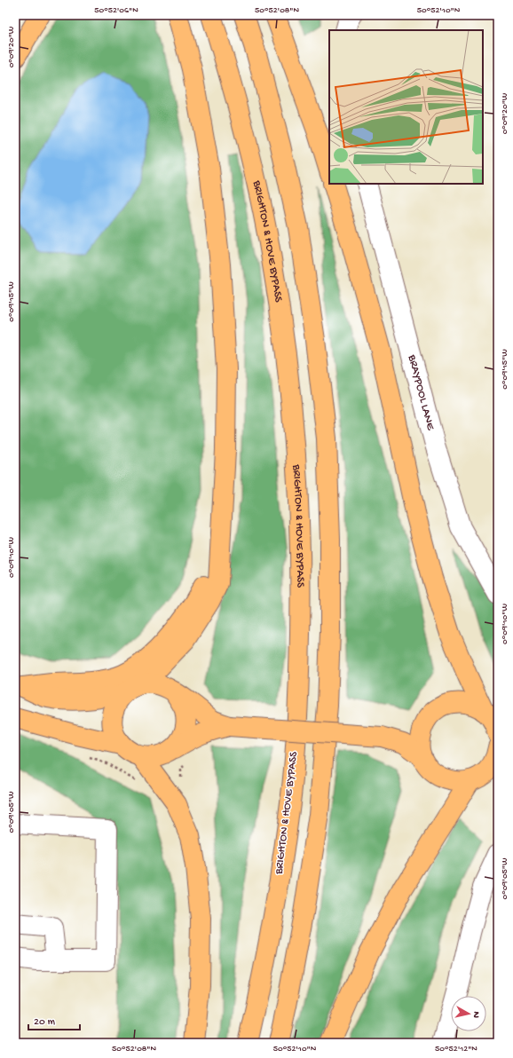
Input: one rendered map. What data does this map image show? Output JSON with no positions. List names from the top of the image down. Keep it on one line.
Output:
{"streets":{"highway":["BRIGHTON & HOVE BYPASS"],"street":["BRAYPOOL LANE"]},"scale_bar":"20 m","north":"right","coordinates":["50°52'06\"N","50°52'08\"N","50°52'10\"N","0°09'20\"W","0°09'15\"W","0°09'10\"W","0°09'05\"W","50°52'12\"N"]}
